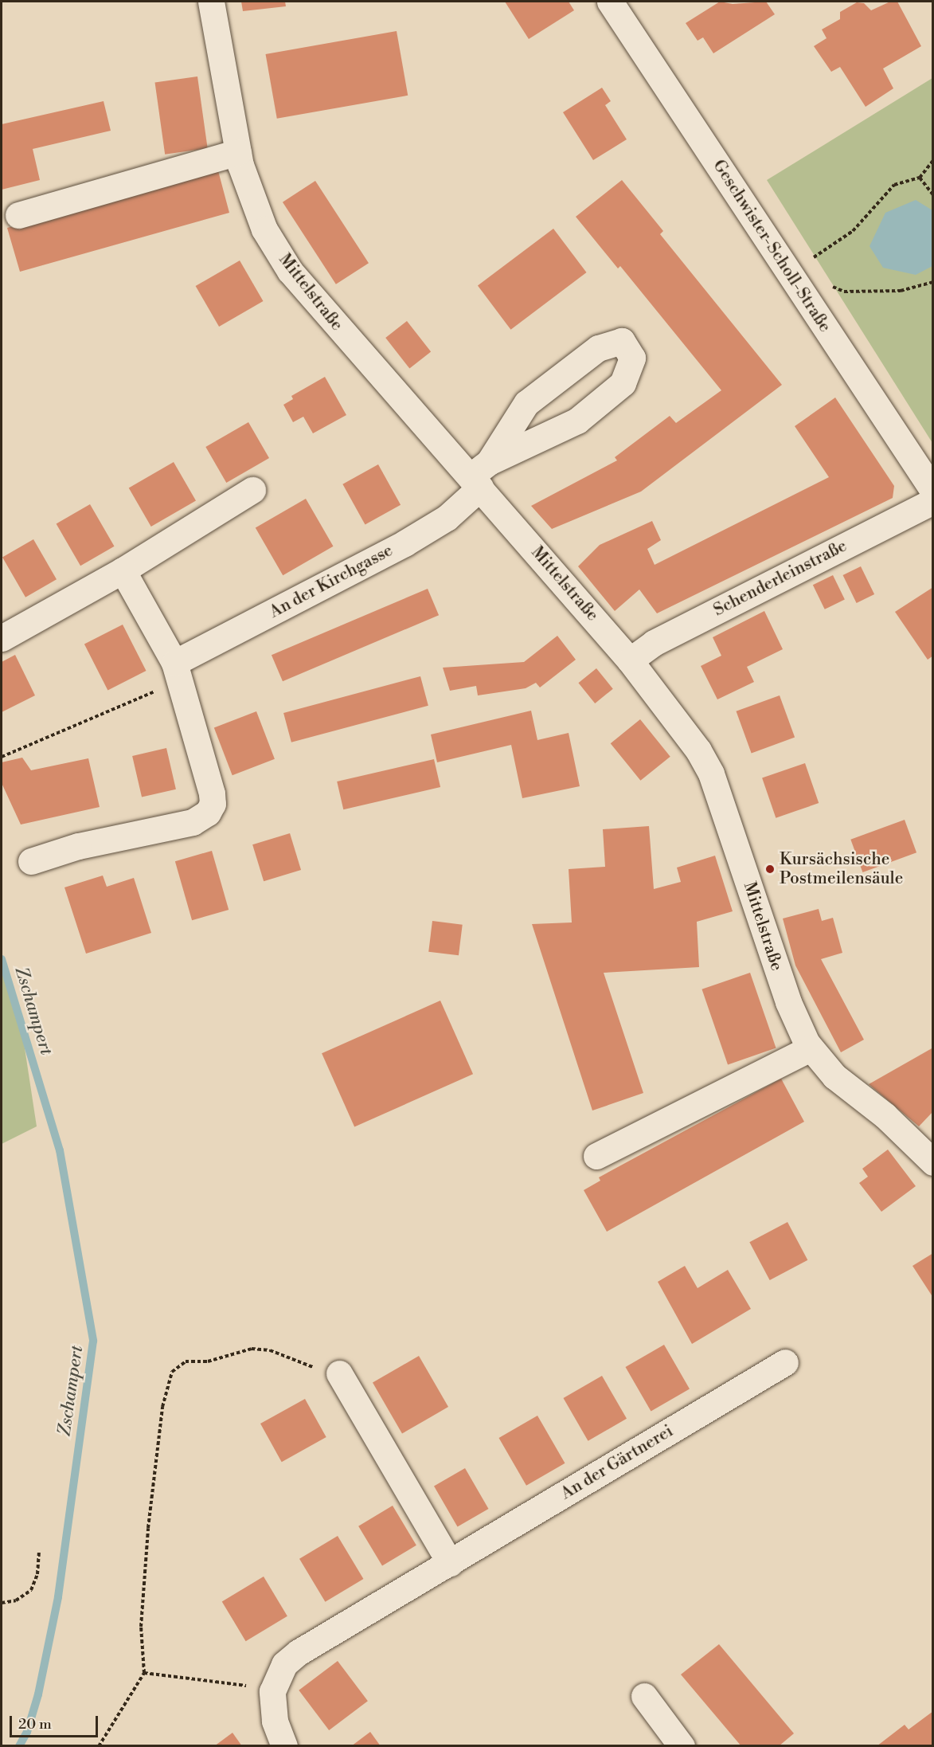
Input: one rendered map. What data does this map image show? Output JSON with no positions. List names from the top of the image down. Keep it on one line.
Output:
{"streets":{"street":["Geschwister-Scholl-Straße","Mittelstraße","Schenderleinstraße","An der Kirchgasse","An der Gärtnerei"]},"crossings":[["Mittelstraße","Schenderleinstraße"],["Mittelstraße","An der Kirchgasse"]],"water":["Zschampert"],"places":["Kursächsische Postmeilensäule"],"scale_bar":"20 m"}
